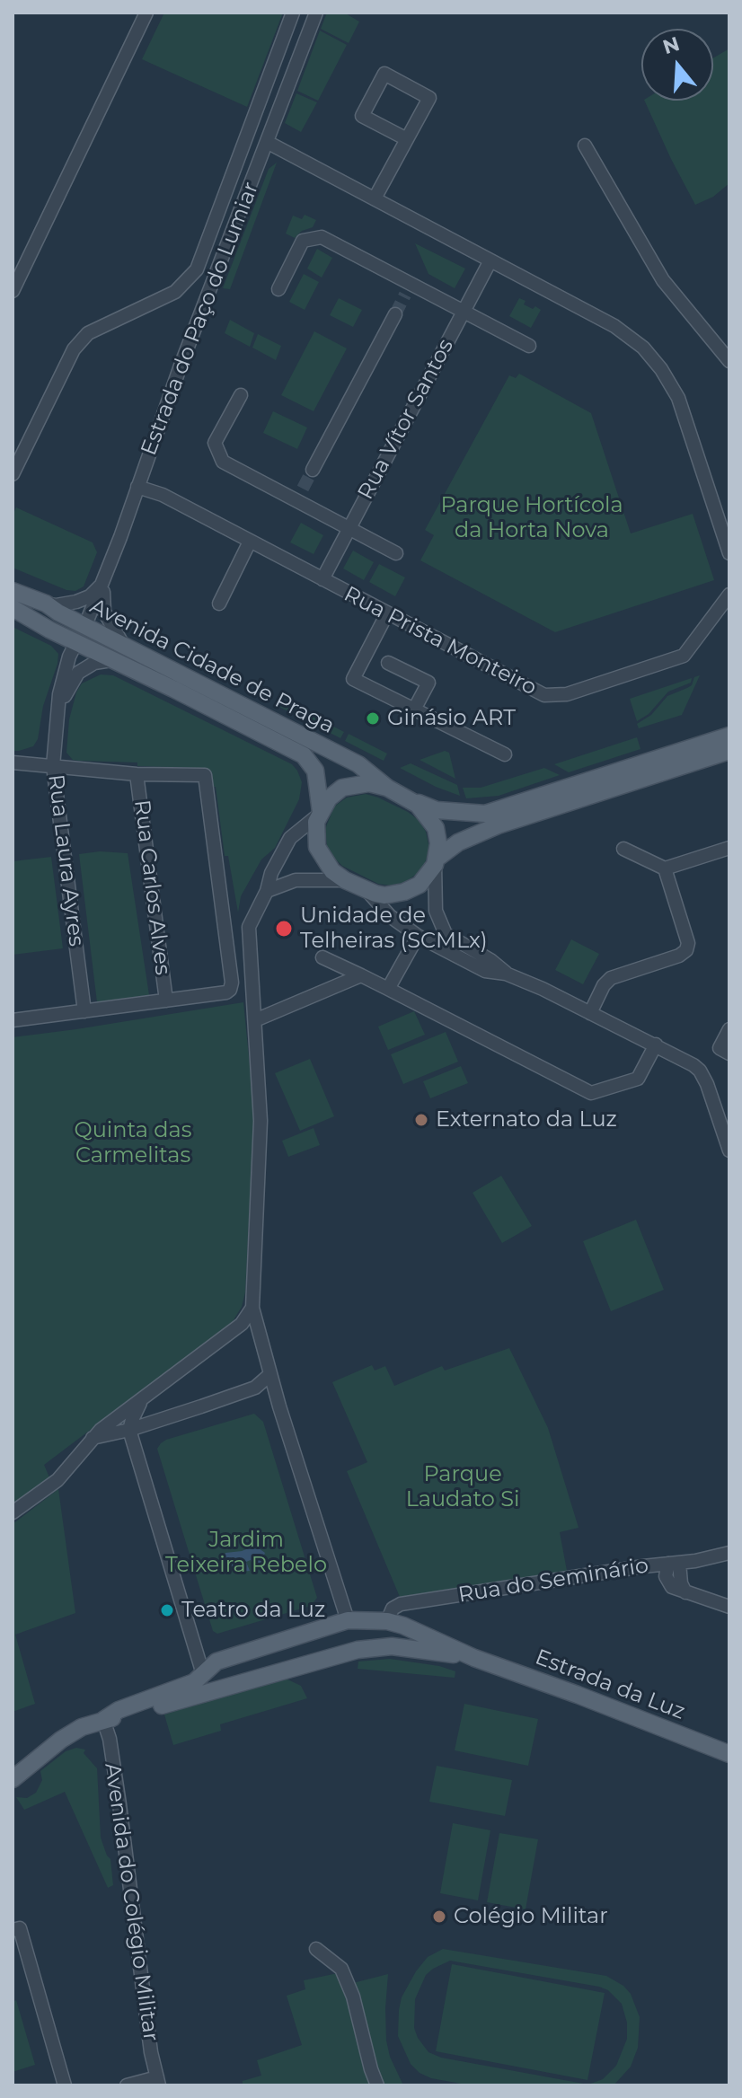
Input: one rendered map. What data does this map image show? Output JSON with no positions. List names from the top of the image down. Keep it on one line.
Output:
{"streets":{"main road":["Avenida Cidade de Praga","Estrada da Luz"],"street":["Estrada do Paço do Lumiar","Rua Vítor Santos","Rua Prista Monteiro","Rua Laura Ayres","Rua Carlos Alves","Rua do Seminário","Avenida do Colégio Militar"]},"crossings":[["Estrada do Paço do Lumiar","Rua Prista Monteiro"],["Estrada do Paço do Lumiar","Avenida Cidade de Praga"],["Rua Vítor Santos","Rua Prista Monteiro"],["Avenida Cidade de Praga","Rua Laura Ayres"],["Rua do Seminário","Estrada da Luz"],["Estrada da Luz","Avenida do Colégio Militar"]],"parks":["Parque Hortícola da Horta Nova","Quinta das Carmelitas","Parque Laudato Si","Jardim Teixeira Rebelo"],"places":["Ginásio ART","Unidade de Telheiras (SCMLx)","Externato da Luz","Teatro da Luz","Colégio Militar"],"north":"top"}
